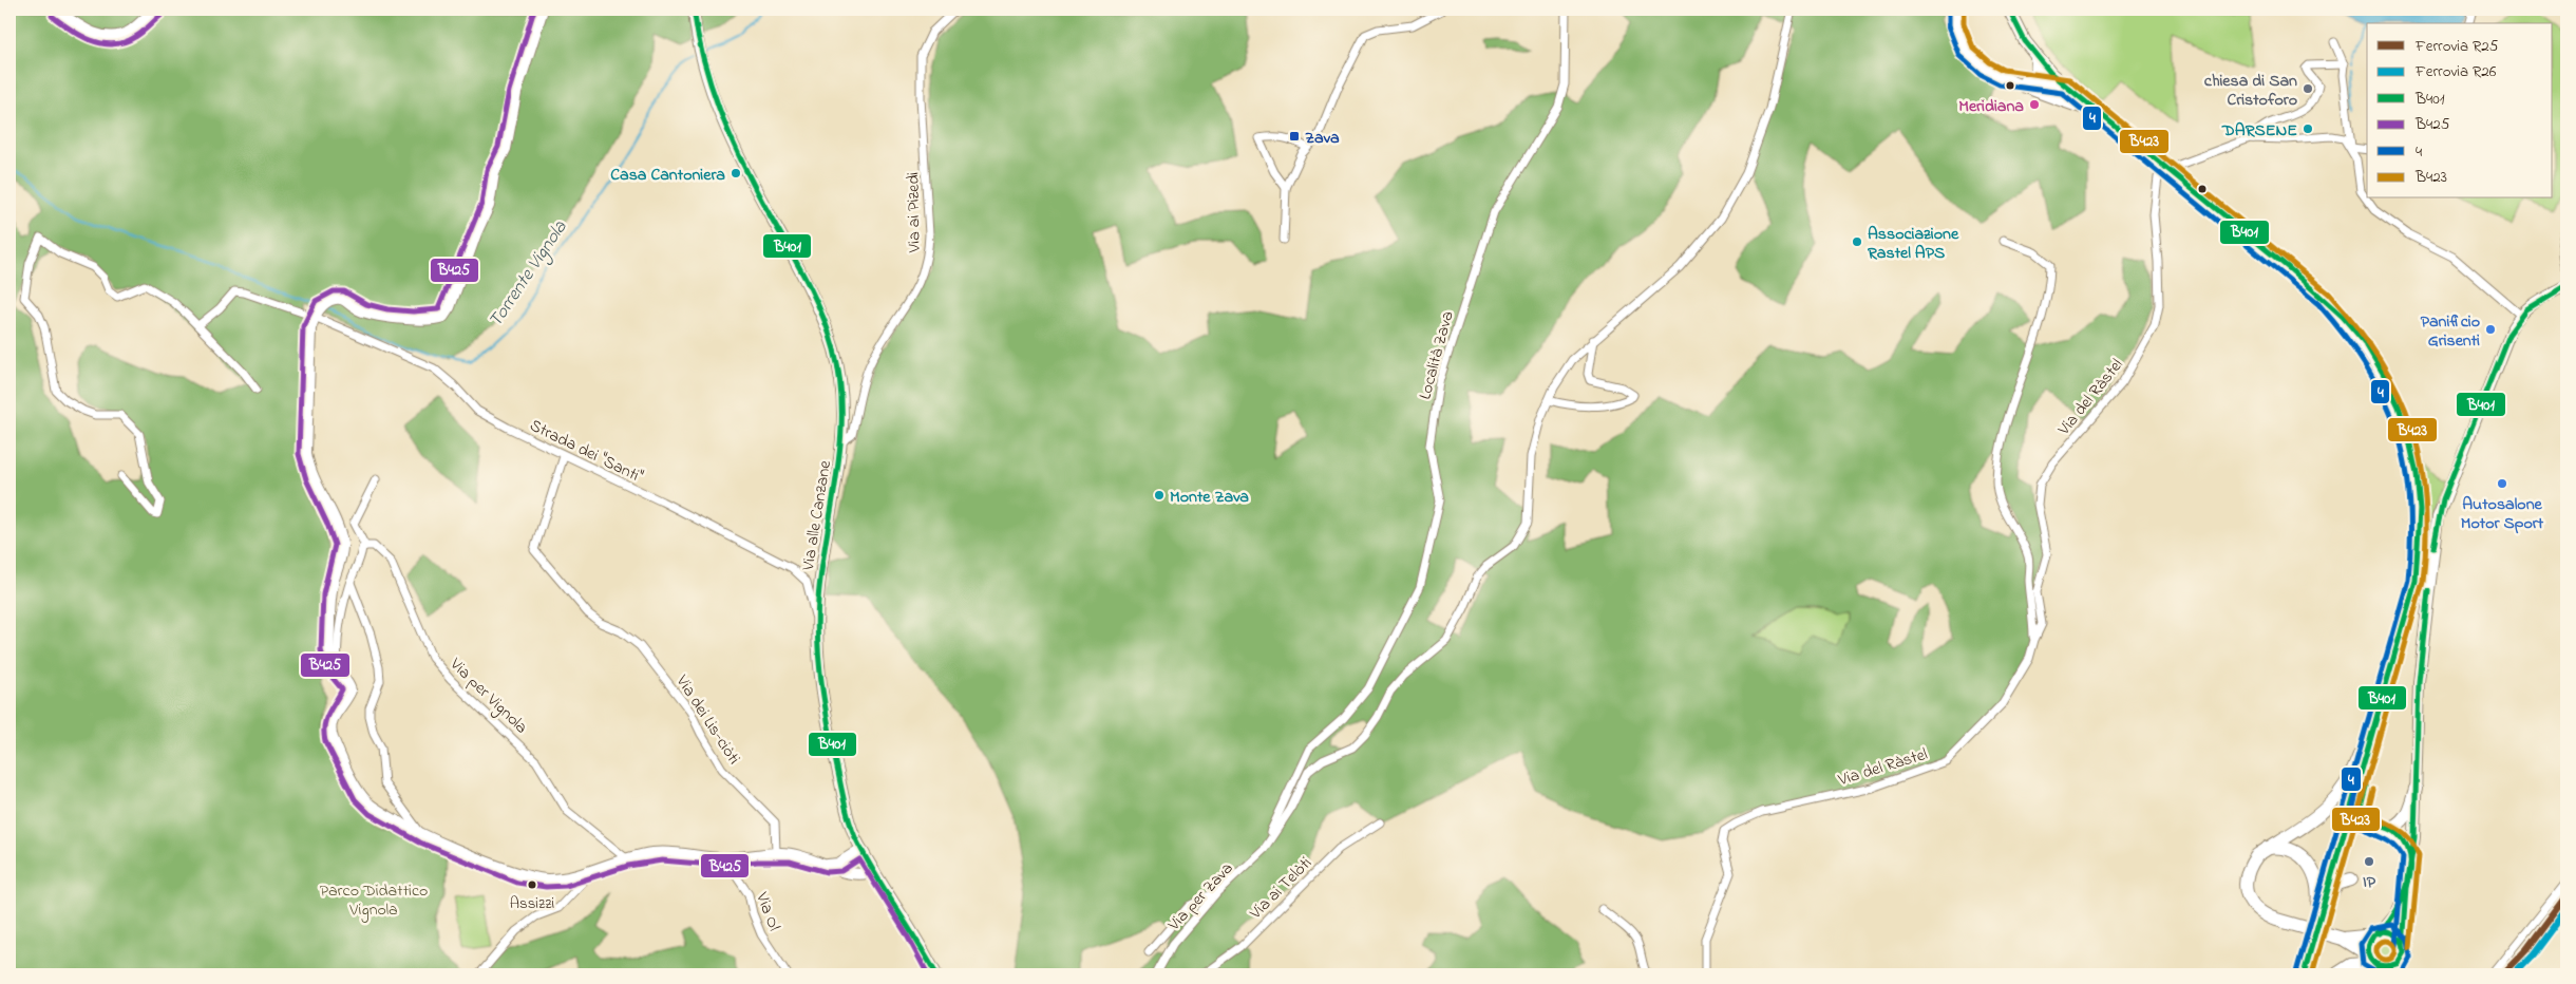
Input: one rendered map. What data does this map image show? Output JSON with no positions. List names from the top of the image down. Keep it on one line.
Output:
{"streets":{"street":["Via ai Pizedi","Località Zava","Via del Ràstel","Strada dei \"Santi\"","Via alle Canzane","Via per Vignola","Via dei Lis-ciòti","Via ai Telòti","Via per Zava","Via Ol"]},"crossings":[["Via ai Pizedi","Via alle Canzane"],["Località Zava","Via per Zava"],["Strada dei \"Santi\"","Via alle Canzane"],["Strada dei \"Santi\"","Via dei Lis-ciòti"]],"water":["Torrente Vignola"],"parks":["Parco Didattico Vignola"],"places":{"other":["chiesa di San Cristoforo","Meridiana","DARSENE","Casa Cantoniera","Associazione Rastel APS","Panificio Grisenti","Autosalone Motor Sport","Monte Zava","IP","Assizzi"],"transit":["Zava"]},"lines":["transit line B401","transit line B425","transit line 4","transit line B423","rail line R25","rail line R26"],"legend":["Ferrovia R25","Ferrovia R26","B401","B425","4","B423"]}
